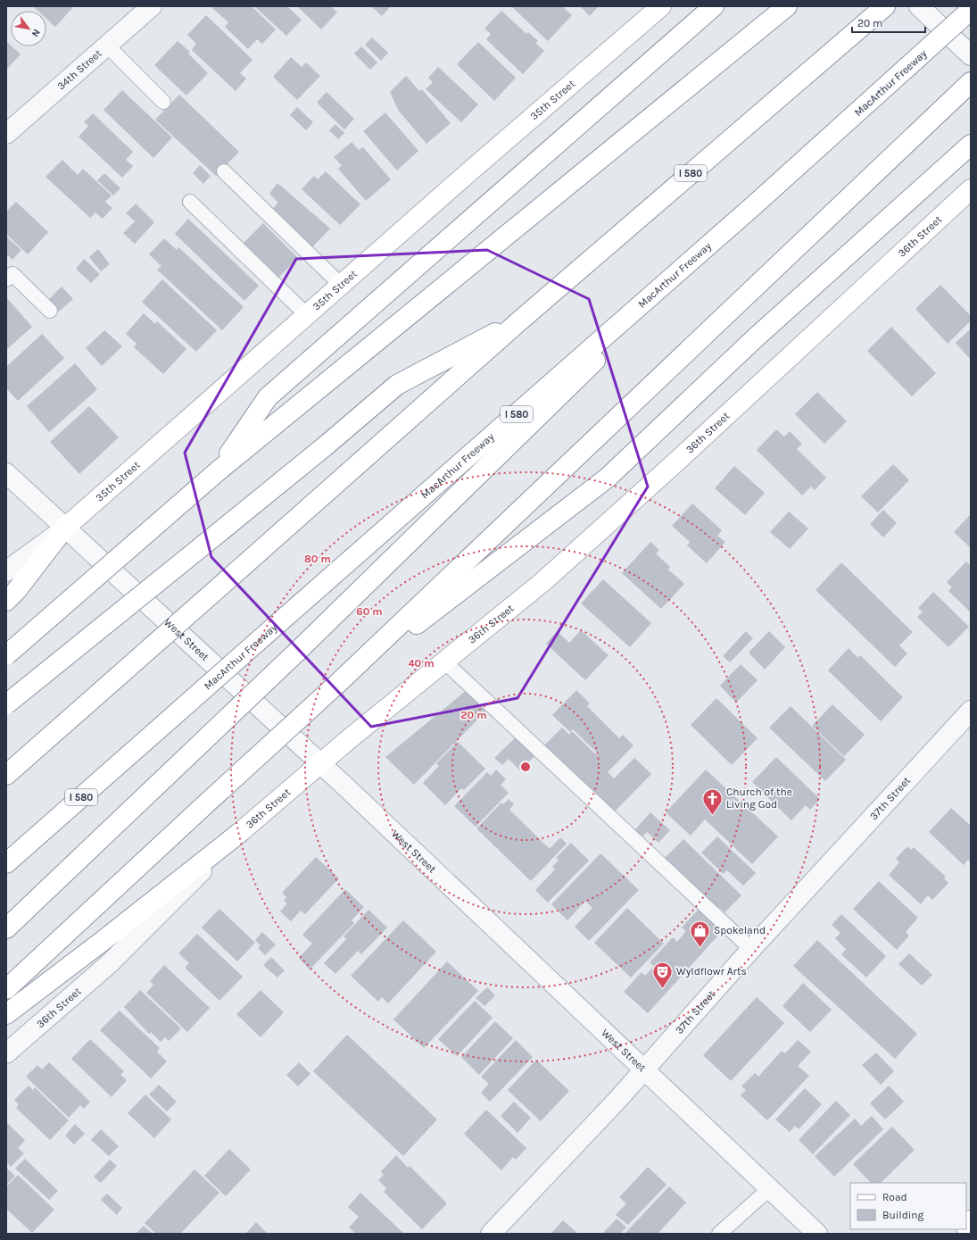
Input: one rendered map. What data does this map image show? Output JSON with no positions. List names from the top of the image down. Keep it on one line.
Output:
{"streets":{"main road":["MacArthur Freeway","35th Street","I 580","36th Street"],"street":["34th Street","West Street","37th Street"]},"crossings":[["35th Street","West Street"],["36th Street","West Street"],["West Street","37th Street"]],"places":{"church":["Church of the Living God"],"shop":["Spokeland"],"theatre":["Wyldflowr Arts"]},"legend":["Road","Building"],"scale_bar":"20 m","north":"bottom right","rings":["80 m","60 m","40 m","20 m"]}
